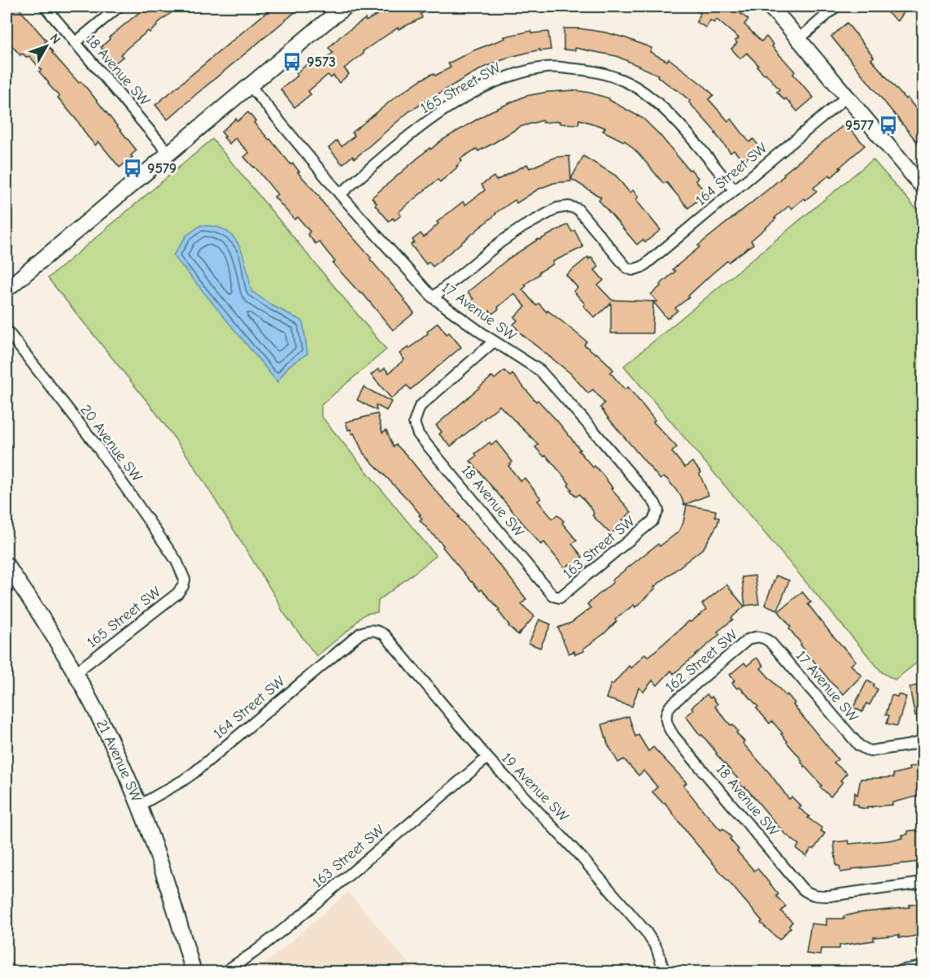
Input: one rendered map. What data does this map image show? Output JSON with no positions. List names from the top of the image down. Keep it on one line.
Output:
{"streets":{"street":["18 Avenue SW","165 Street SW","164 Street SW","17 Avenue SW","20 Avenue SW","163 Street SW","162 Street SW","21 Avenue SW","19 Avenue SW"]},"crossings":[["18 Avenue SW","17 Avenue SW"],["18 Avenue SW","163 Street SW"],["18 Avenue SW","162 Street SW"],["165 Street SW","164 Street SW"],["165 Street SW","17 Avenue SW"],["165 Street SW","20 Avenue SW"],["165 Street SW","21 Avenue SW"],["164 Street SW","17 Avenue SW"],["164 Street SW","21 Avenue SW"],["164 Street SW","19 Avenue SW"],["17 Avenue SW","163 Street SW"],["17 Avenue SW","162 Street SW"],["163 Street SW","19 Avenue SW"]],"places":{"bus stop":["9573","9577","9579"]},"north":"top right"}
